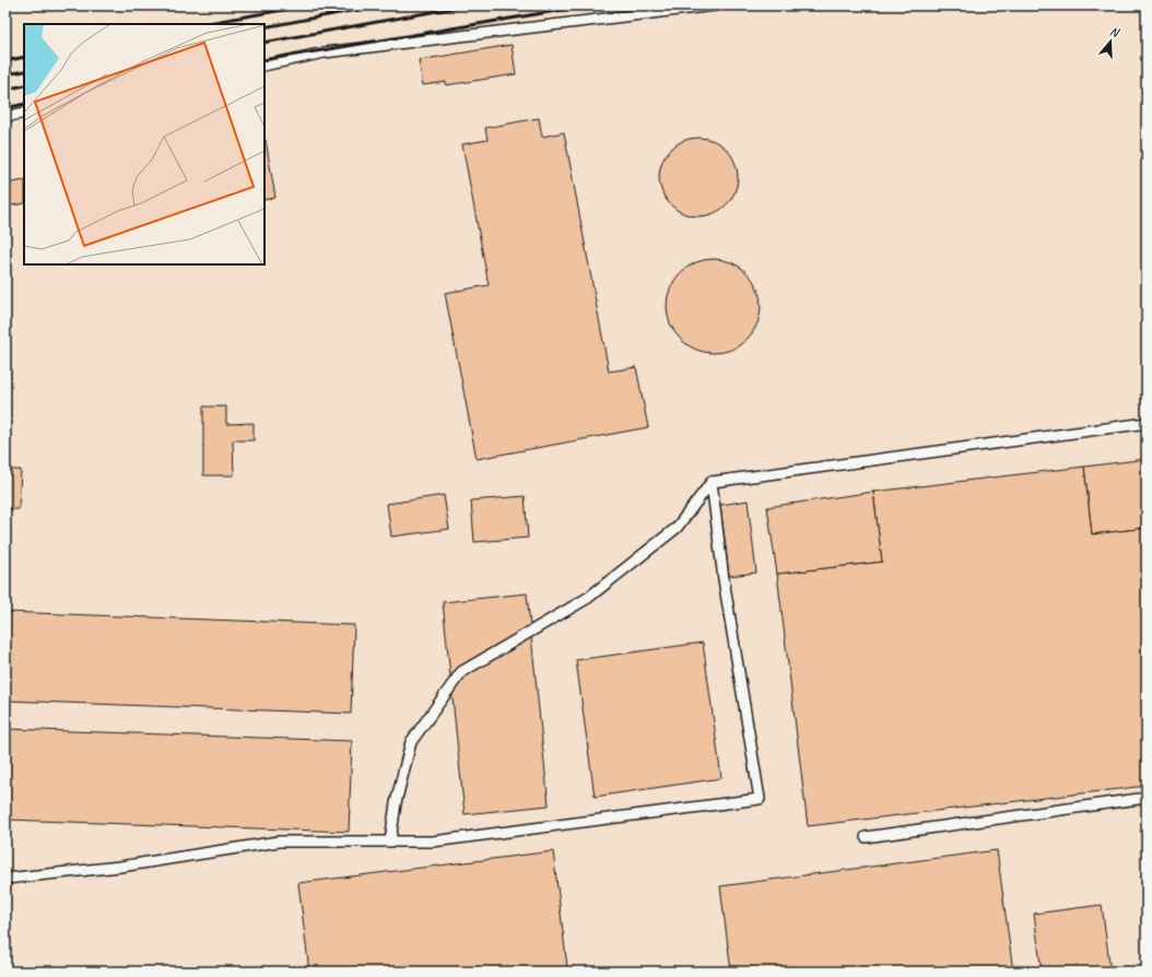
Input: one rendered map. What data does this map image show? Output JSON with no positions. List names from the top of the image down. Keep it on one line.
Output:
{"north":"top"}
